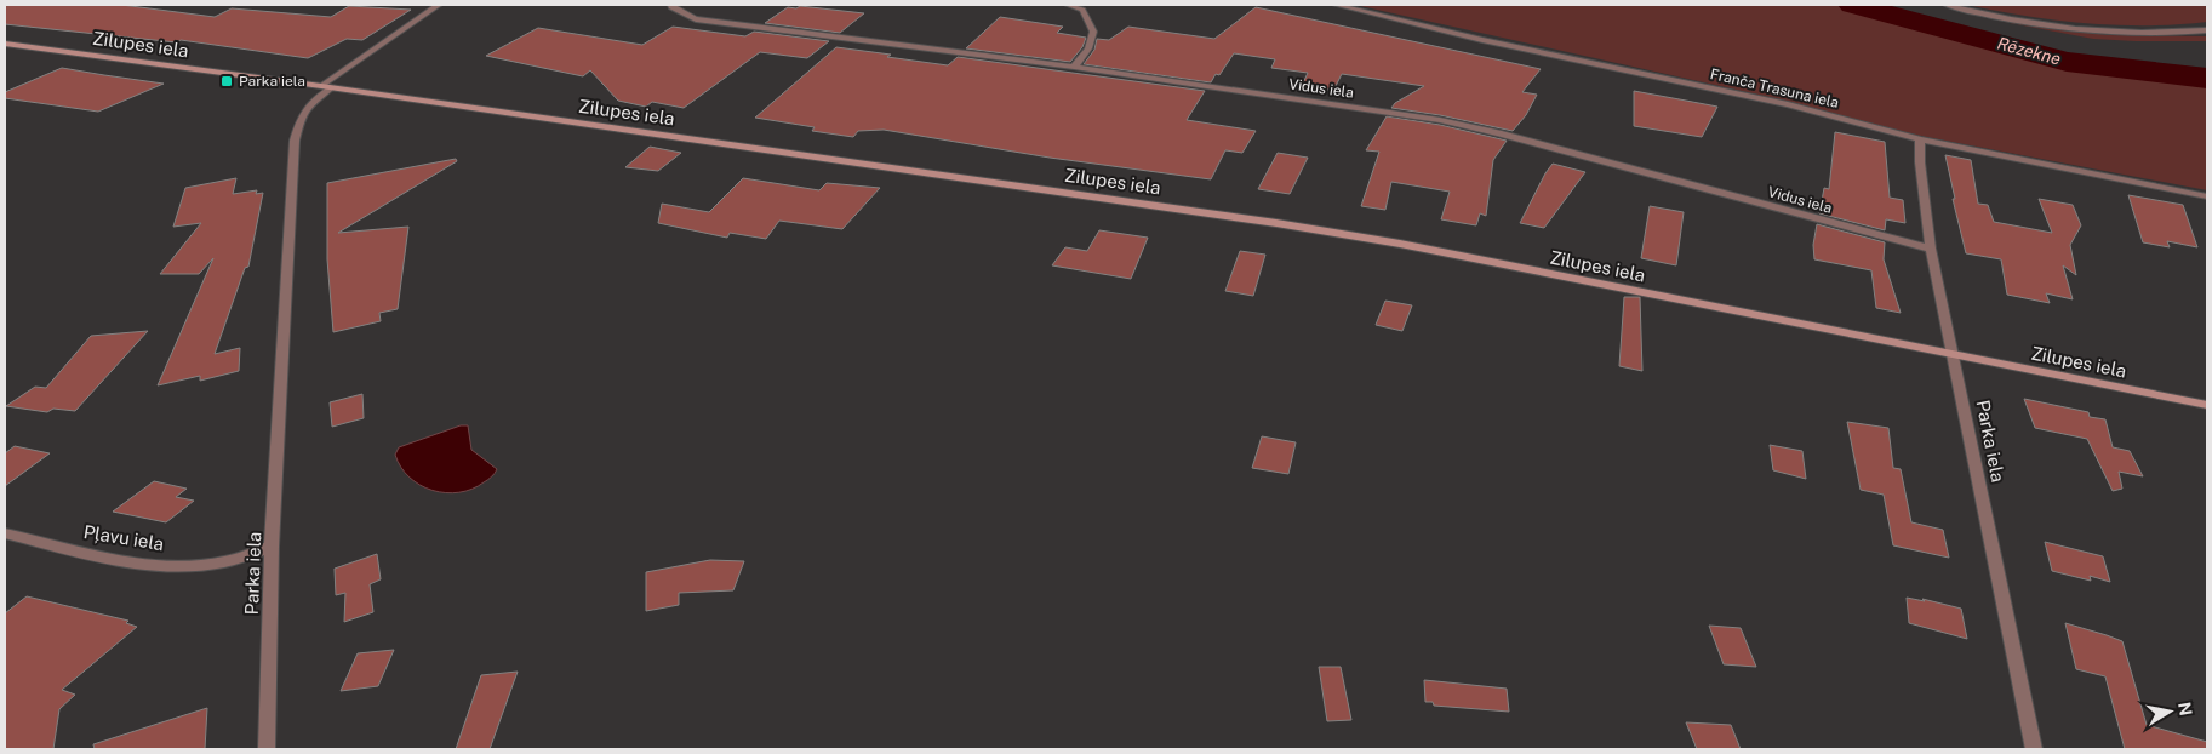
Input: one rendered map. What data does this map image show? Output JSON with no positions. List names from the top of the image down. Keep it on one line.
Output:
{"streets":{"main road":["Zilupes iela"],"street":["Vidus iela","Franča Trasuna iela","Parka iela","Pļavu iela"]},"crossings":[["Zilupes iela","Parka iela"],["Vidus iela","Parka iela"],["Franča Trasuna iela","Parka iela"],["Parka iela","Pļavu iela"]],"water":["Rēzekne"],"places":{"transit":["Parka iela"]},"north":"right"}
